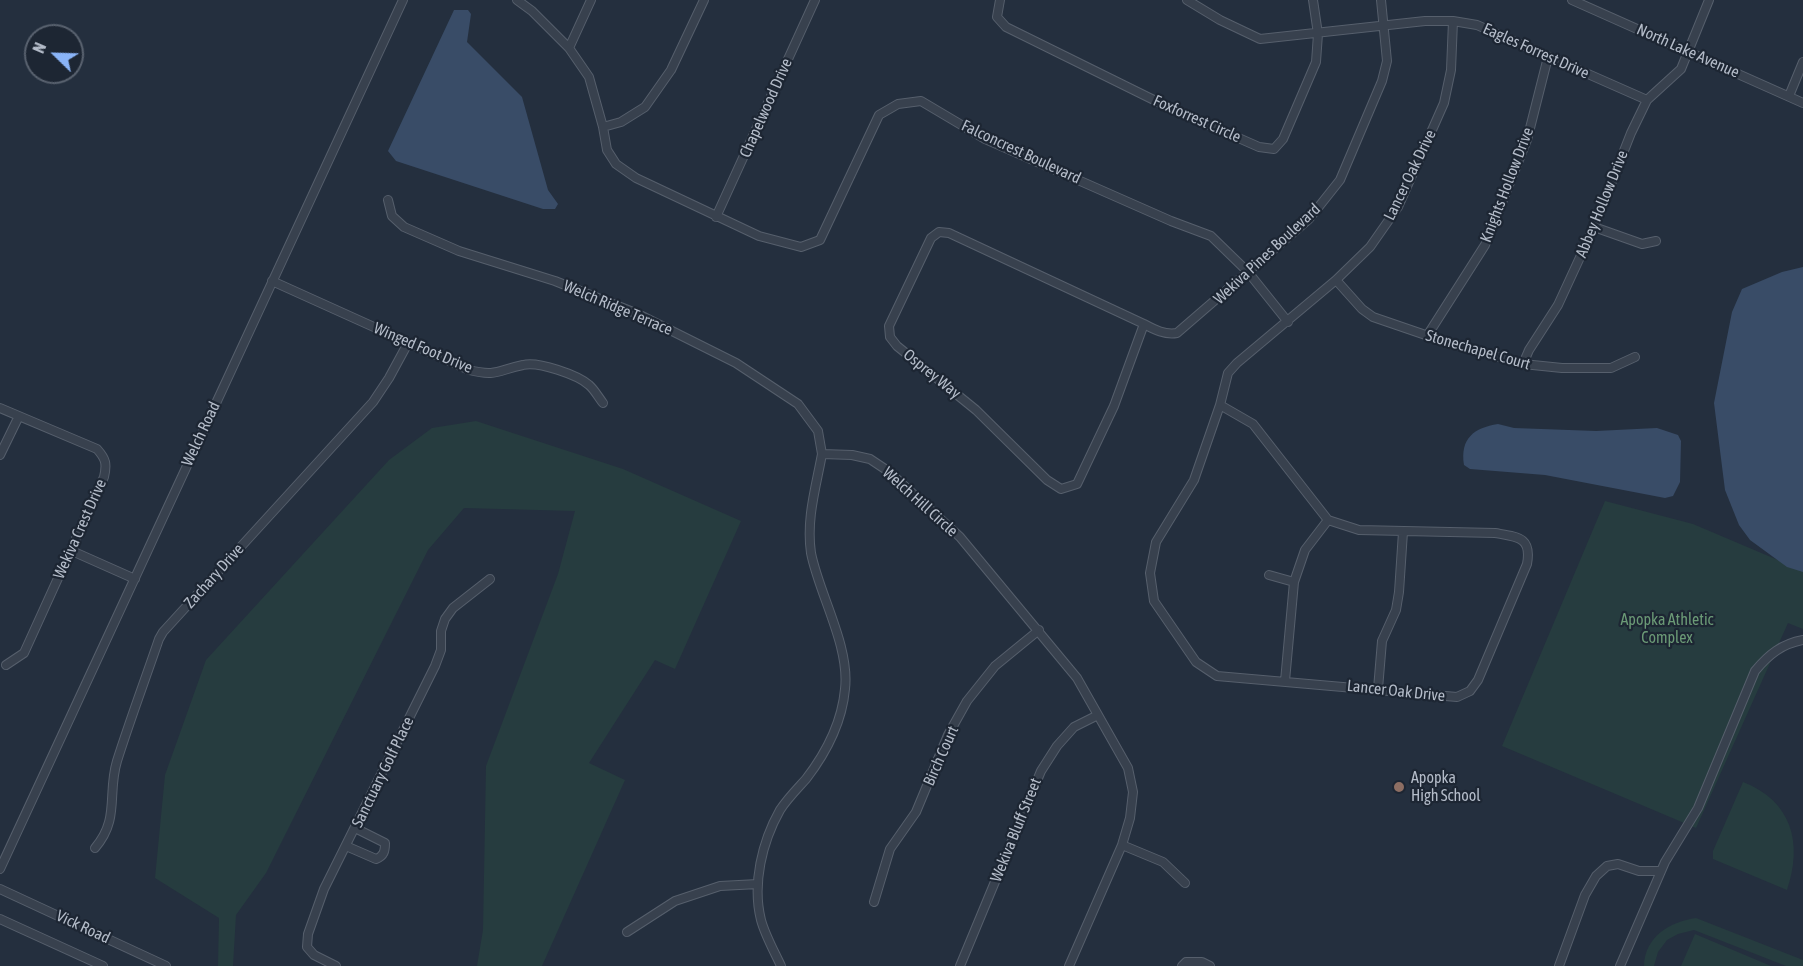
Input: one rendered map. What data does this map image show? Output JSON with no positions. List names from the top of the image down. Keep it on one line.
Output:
{"streets":{"street":["Eagles Forrest Drive","North Lake Avenue","Chapelwood Drive","Foxforrest Circle","Falconcrest Boulevard","Lancer Oak Drive","Knights Hollow Drive","Abbey Hollow Drive","Wekiva Pines Boulevard","Welch Ridge Terrace","Winged Foot Drive","Stonechapel Court","Osprey Way","Welch Road","Welch Hill Circle","Wekiva Crest Drive","Zachary Drive","Birch Court","Sanctuary Golf Place","Wekiva Bluff Street","Vick Road"]},"crossings":[["Eagles Forrest Drive","Foxforrest Circle"],["Eagles Forrest Drive","Lancer Oak Drive"],["Eagles Forrest Drive","Knights Hollow Drive"],["Eagles Forrest Drive","Abbey Hollow Drive"],["Eagles Forrest Drive","Wekiva Pines Boulevard"],["North Lake Avenue","Abbey Hollow Drive"],["Chapelwood Drive","Falconcrest Boulevard"],["Falconcrest Boulevard","Lancer Oak Drive"],["Falconcrest Boulevard","Wekiva Pines Boulevard"],["Lancer Oak Drive","Stonechapel Court"],["Knights Hollow Drive","Stonechapel Court"],["Abbey Hollow Drive","Stonechapel Court"],["Wekiva Pines Boulevard","Osprey Way"],["Welch Ridge Terrace","Welch Hill Circle"],["Winged Foot Drive","Welch Road"],["Winged Foot Drive","Zachary Drive"],["Welch Hill Circle","Birch Court"],["Welch Hill Circle","Wekiva Bluff Street"]],"parks":["Apopka Athletic Complex"],"places":["Apopka High School"],"north":"top left"}
